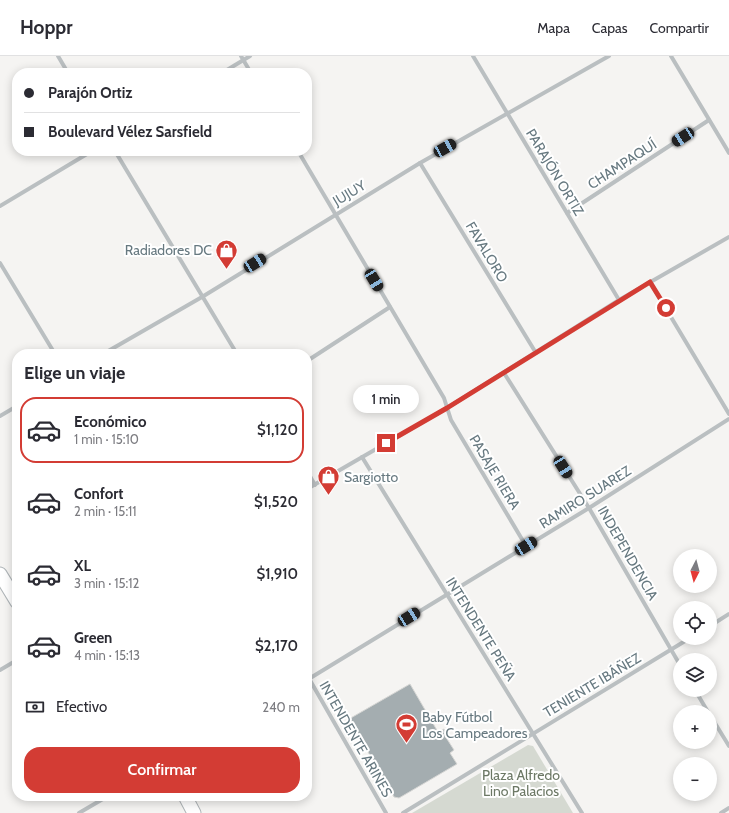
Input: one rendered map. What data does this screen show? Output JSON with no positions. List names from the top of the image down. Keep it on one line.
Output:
{"streets":{"street":["CHAMPAQUÍ","PARAJÓN ORTIZ","JUJUY","FAVALORO","PASAJE RIERA","RAMIRO SUAREZ","INDEPENDENCIA","INTENDENTE PEÑA","TENIENTE IBÁÑEZ","INTENDENTE ARINES"]},"crossings":[["CHAMPAQUÍ","PARAJÓN ORTIZ"],["PARAJÓN ORTIZ","JUJUY"],["JUJUY","FAVALORO"],["PASAJE RIERA","RAMIRO SUAREZ"],["RAMIRO SUAREZ","INDEPENDENCIA"],["RAMIRO SUAREZ","INTENDENTE PEÑA"],["INDEPENDENCIA","TENIENTE IBÁÑEZ"],["INTENDENTE PEÑA","TENIENTE IBÁÑEZ"]],"parks":["Plaza Alfredo Lino Palacios"],"places":{"shop":["Radiadores DC","Sargiotto"],"sports":["Baby Fútbol Los Campeadores"]},"north":"bottom","page":{"header":"Hoppr","nav":["Mapa","Capas","Compartir"],"banner":["Parajón Ortiz","Boulevard Vélez Sarsfield"],"heading":"Elige un viaje","bubble":"1 min","list":[{"name":"Económico","note":"1 min · 15:10","value":"$1,120"},{"name":"Confort","note":"2 min · 15:11","value":"$1,520"},{"name":"XL","note":"3 min · 15:12","value":"$1,910"},{"name":"Green","note":"4 min · 15:13","value":"$2,170"}],"map_buttons":["+","−"],"pay":["Efectivo","240 m"],"buttons":"Confirmar"}}
